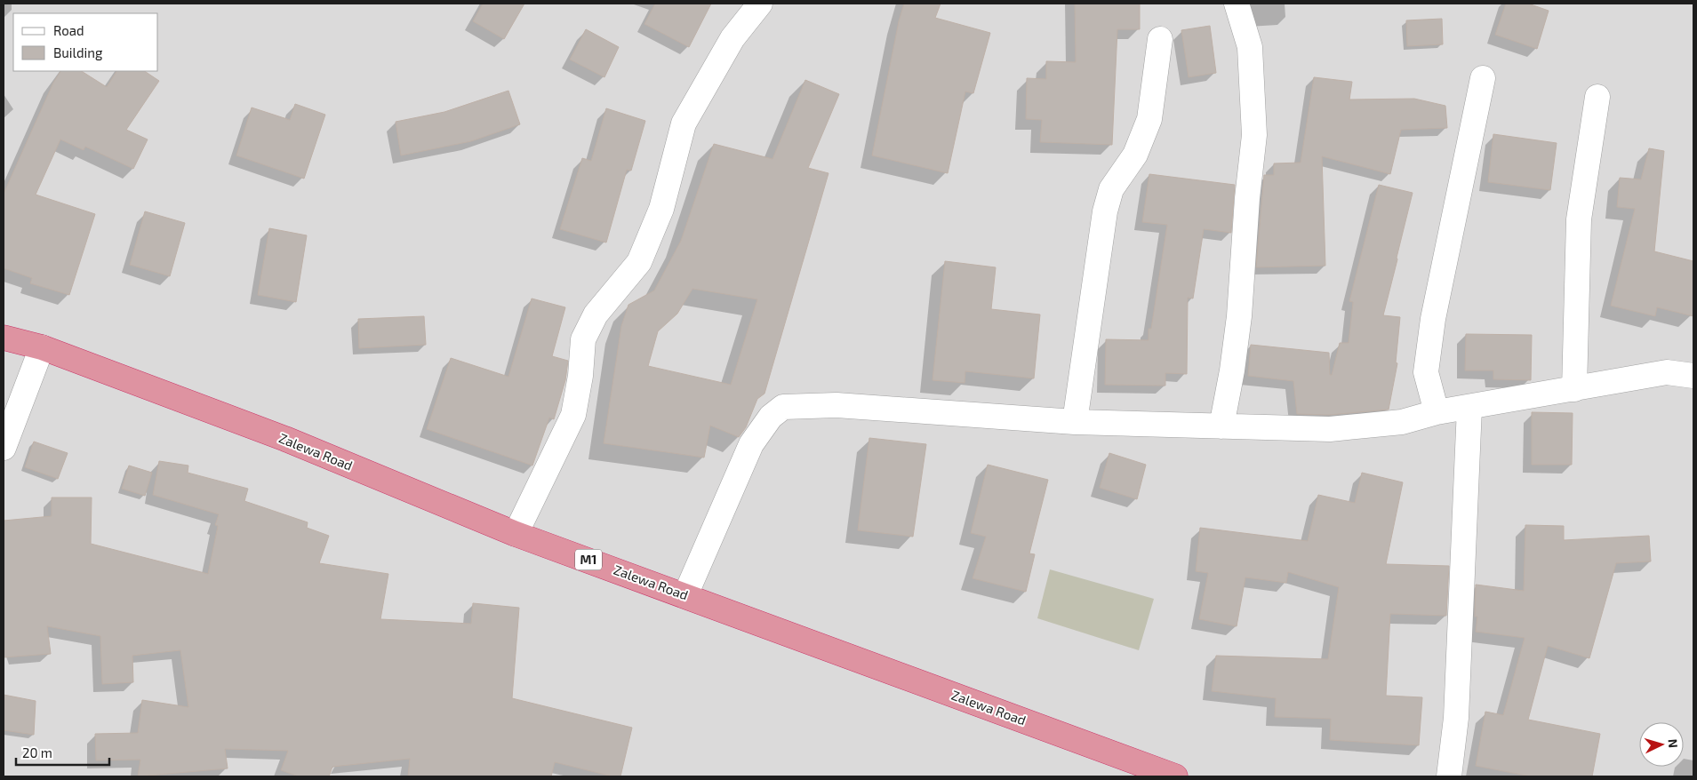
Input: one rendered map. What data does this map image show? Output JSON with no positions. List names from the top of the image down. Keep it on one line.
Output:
{"streets":{"highway":["Zalewa Road","M1"]},"legend":["Road","Building"],"scale_bar":"20 m","north":"right"}
